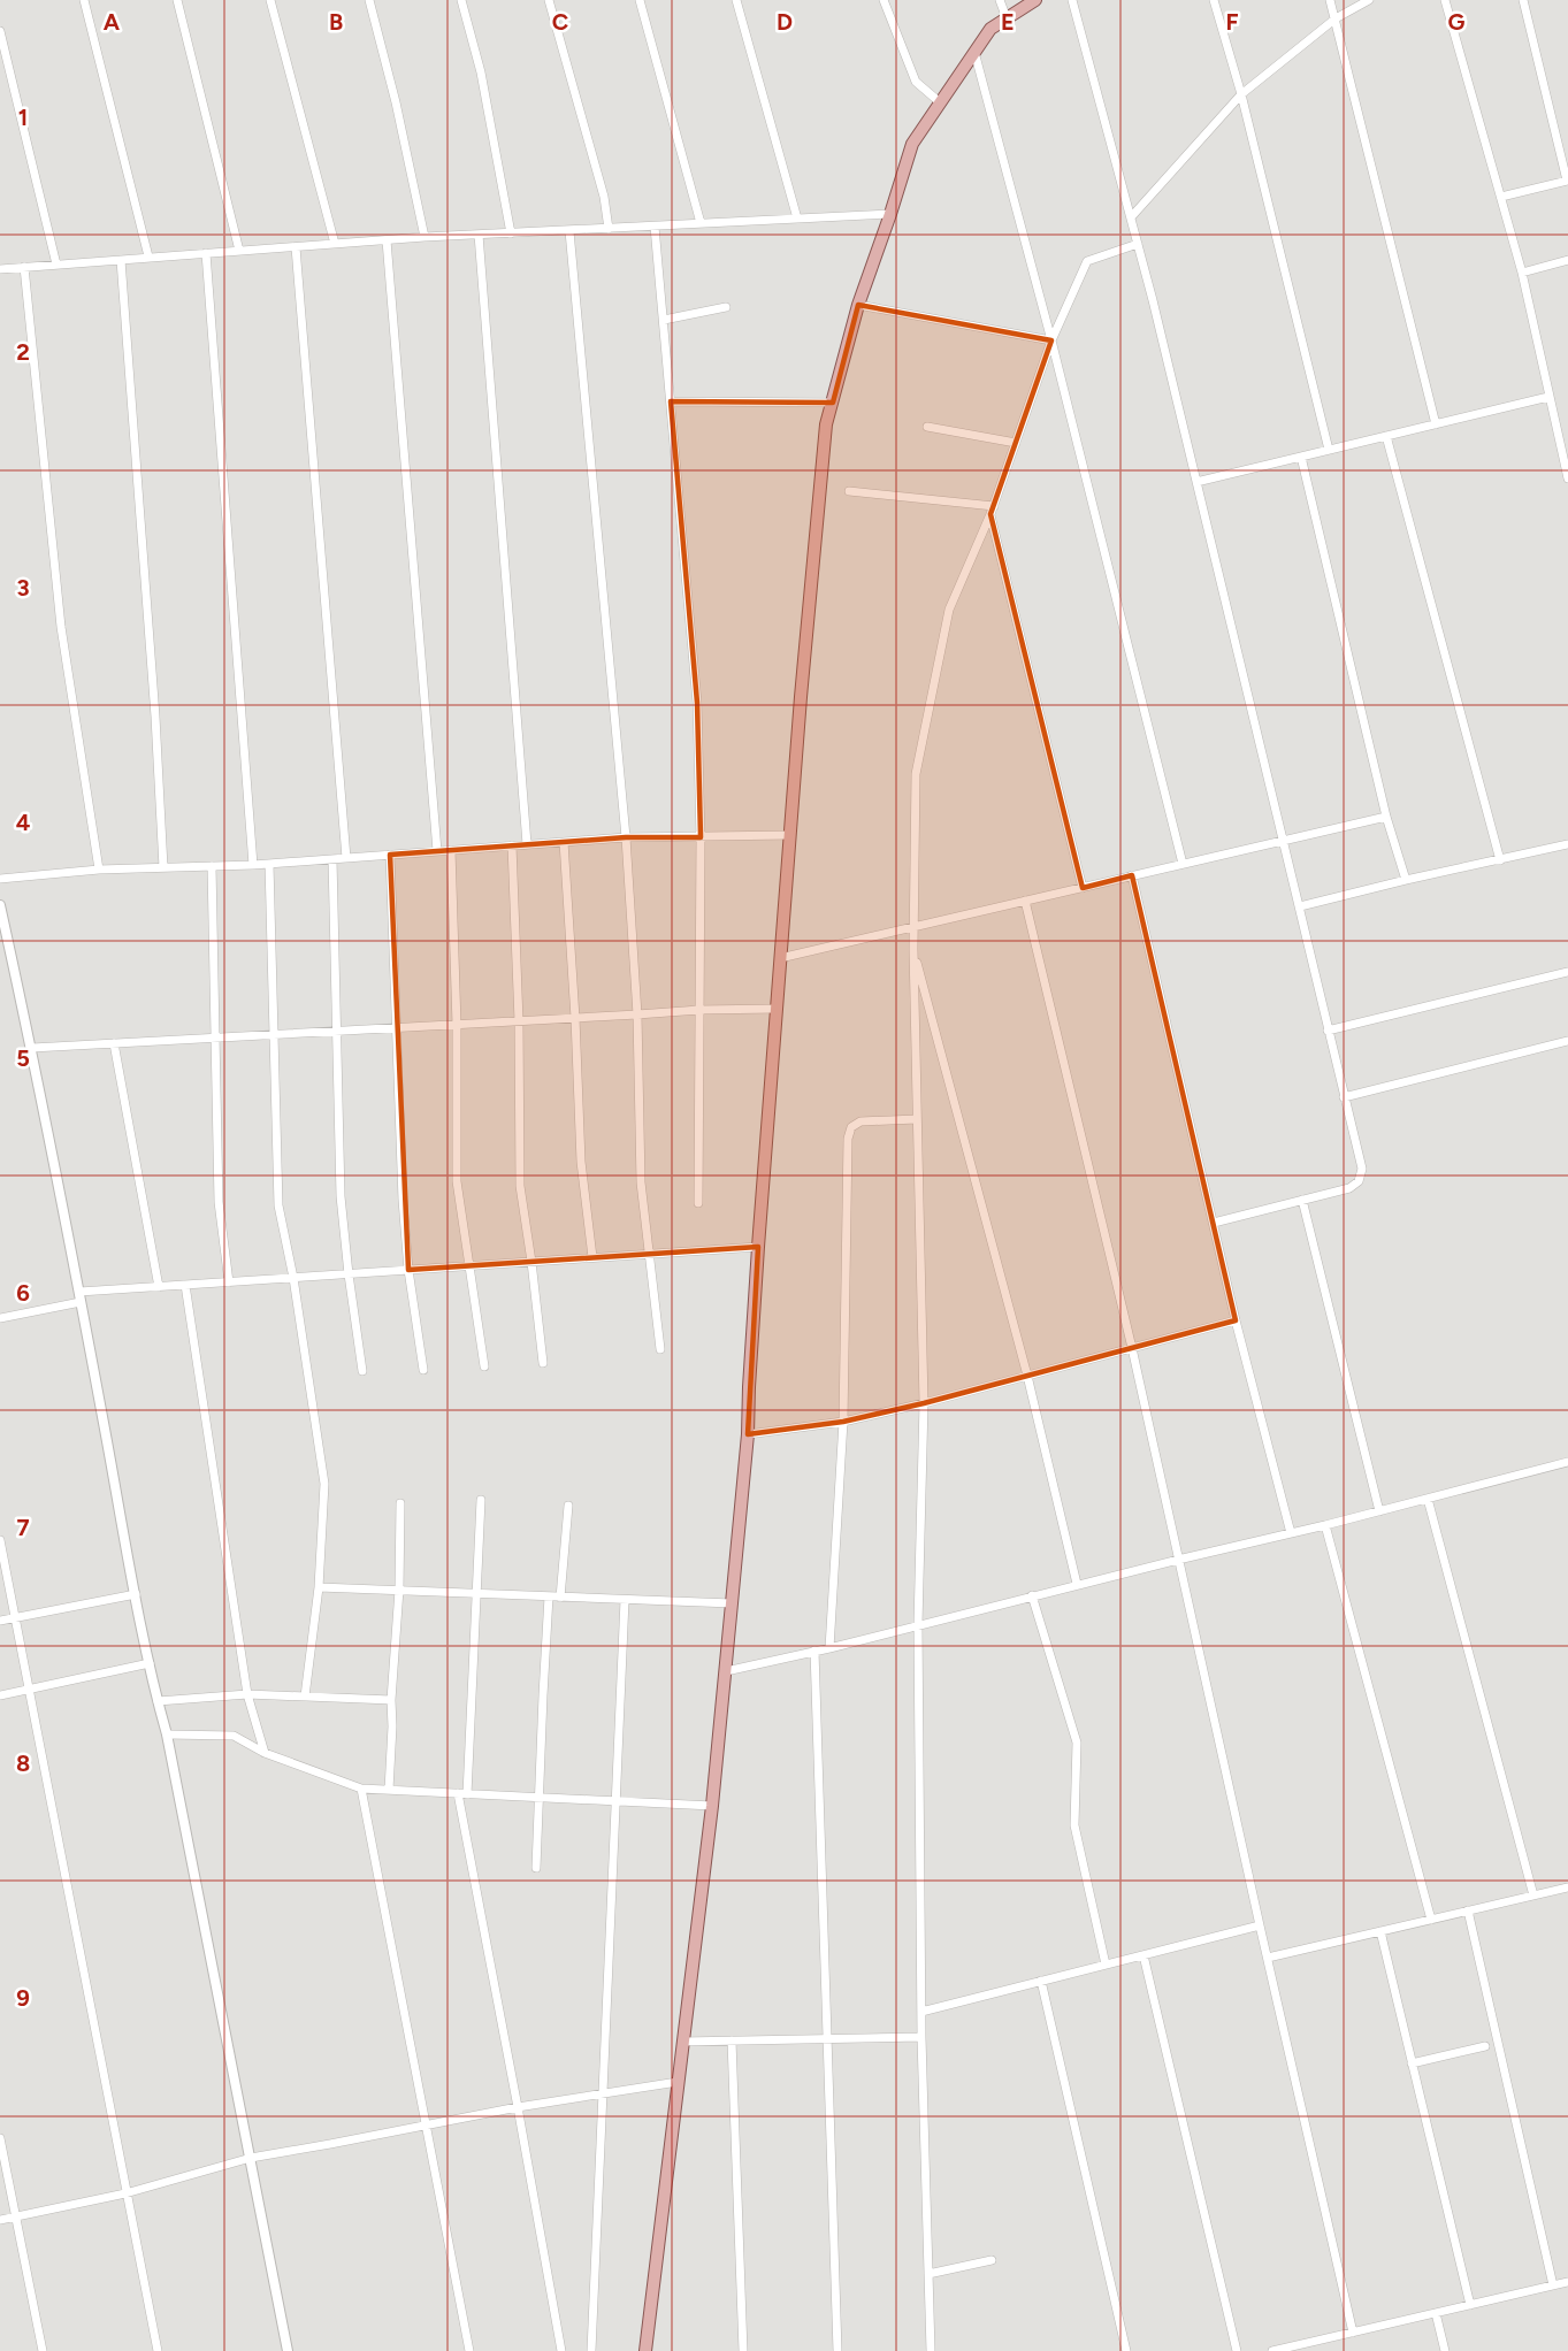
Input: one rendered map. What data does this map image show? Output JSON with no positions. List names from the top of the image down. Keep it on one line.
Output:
{"grid":{"columns":["A","B","C","D","E","F","G"],"rows":["1","2","3","4","5","6","7","8","9"]}}
